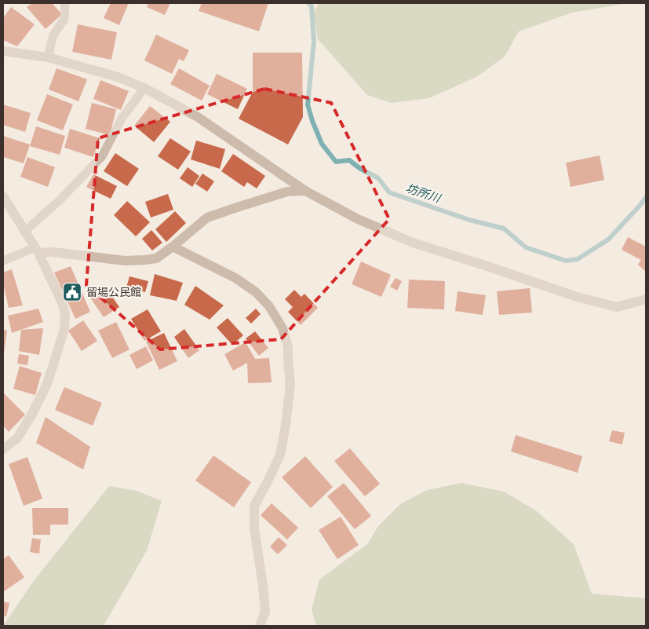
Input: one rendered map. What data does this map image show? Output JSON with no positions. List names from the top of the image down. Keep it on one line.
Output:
{"water":["坊所川"],"places":{"public building":["留場公民館"]}}
